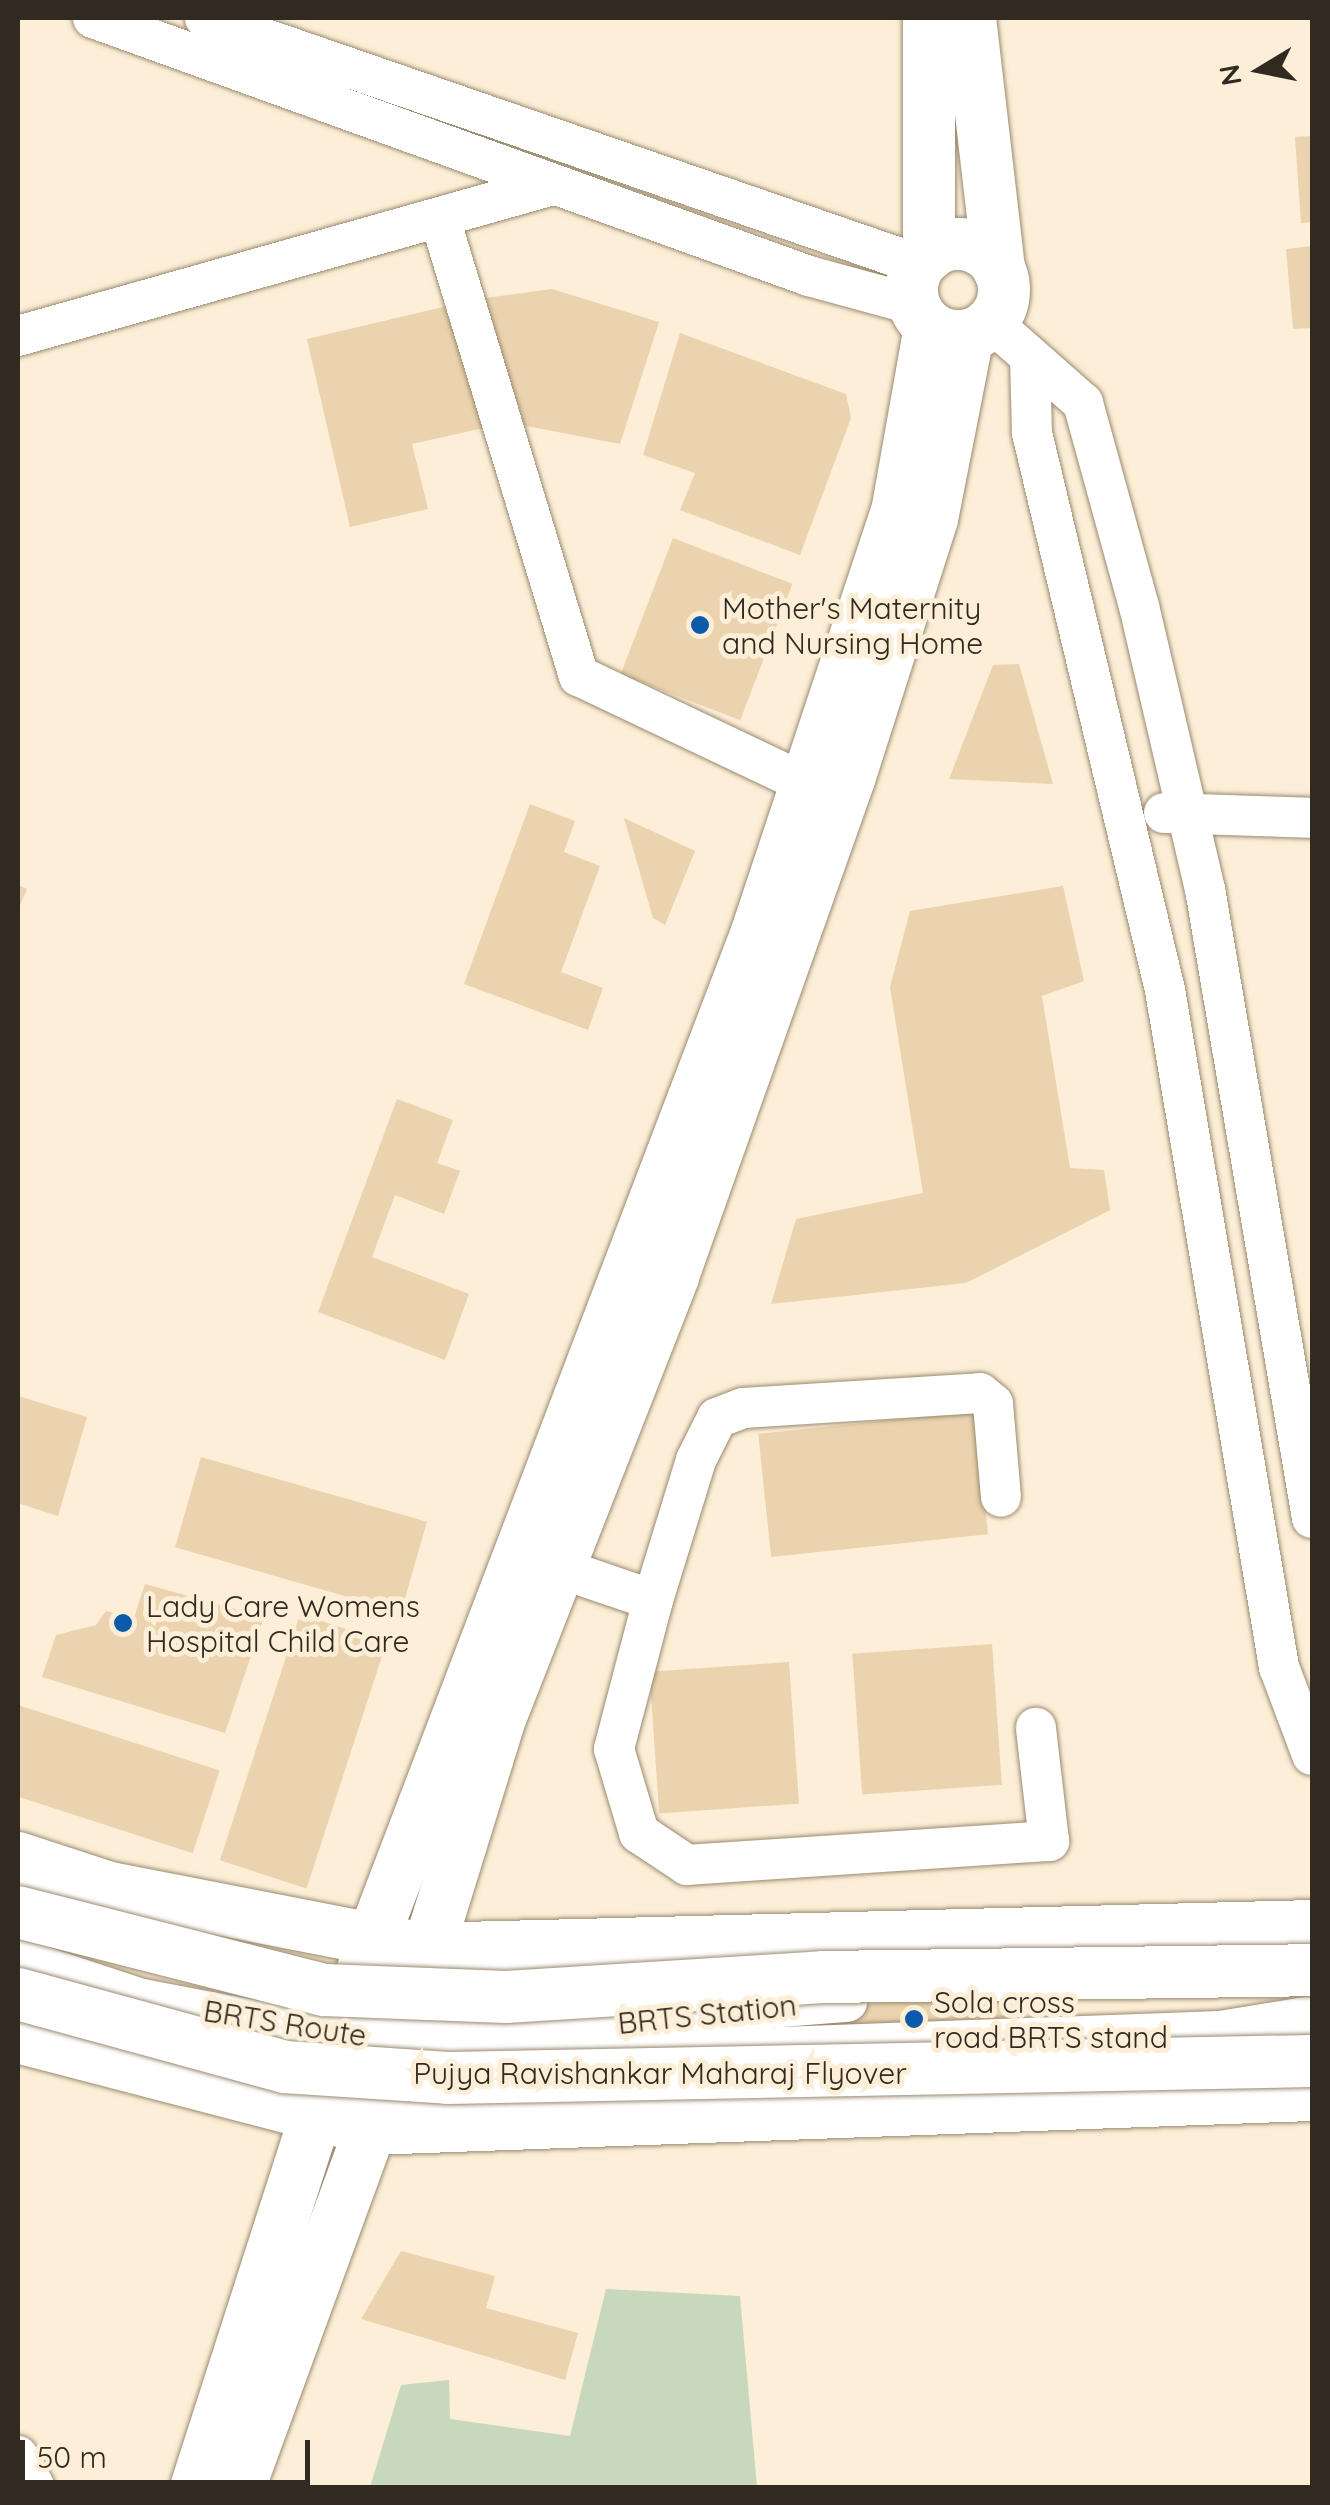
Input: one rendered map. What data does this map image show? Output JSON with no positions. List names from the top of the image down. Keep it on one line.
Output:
{"streets":{"main road":["Pujya Ravishankar Maharaj Flyover"],"street":["BRTS Station","BRTS Route"]},"crossings":[["BRTS Station","BRTS Route"]],"places":["Mother's Maternity and Nursing Home","Lady Care Womens Hospital Child Care","Sola cross road BRTS stand"],"scale_bar":"50 m","north":"left"}
